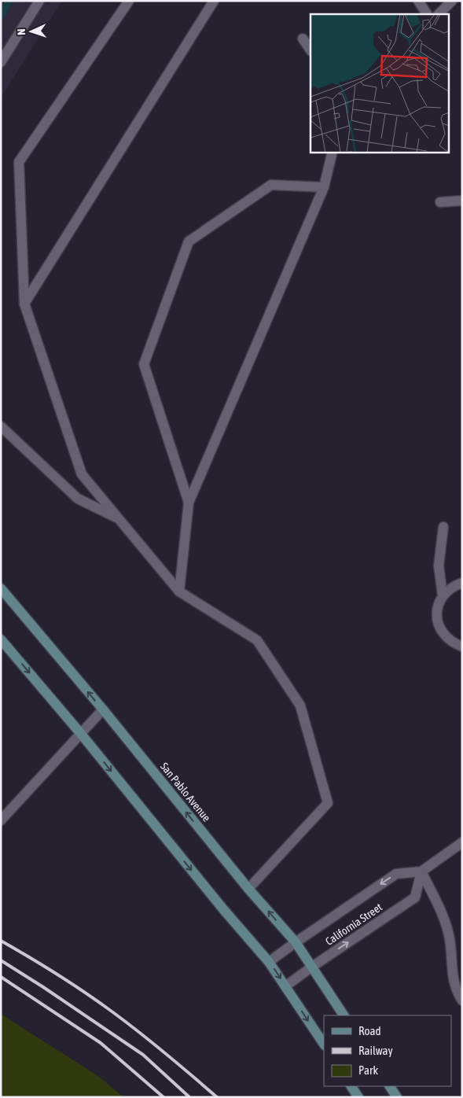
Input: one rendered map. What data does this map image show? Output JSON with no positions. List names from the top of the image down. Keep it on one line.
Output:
{"streets":{"main road":["San Pablo Avenue"],"street":["California Street"]},"crossings":[["San Pablo Avenue","California Street"]],"legend":["Road","Railway","Park"],"north":"left"}
